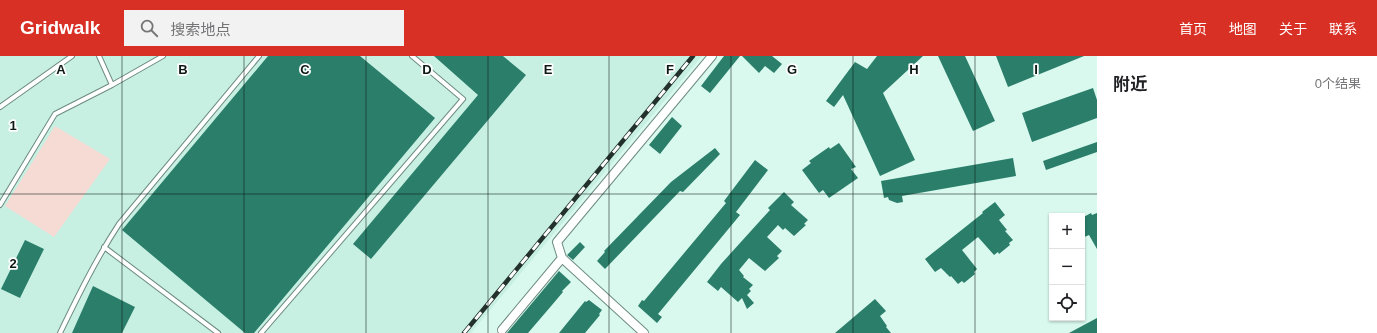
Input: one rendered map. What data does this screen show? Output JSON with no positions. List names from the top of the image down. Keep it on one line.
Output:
{"page":{"header":"Gridwalk","search":"搜索地点","nav":["首页","地图","关于","联系"],"heading":["附近","0个结果"],"map_buttons":["+","−"]},"grid":{"columns":["A","B","C","D","E","F","G","H","I"],"rows":["1","2"]}}
